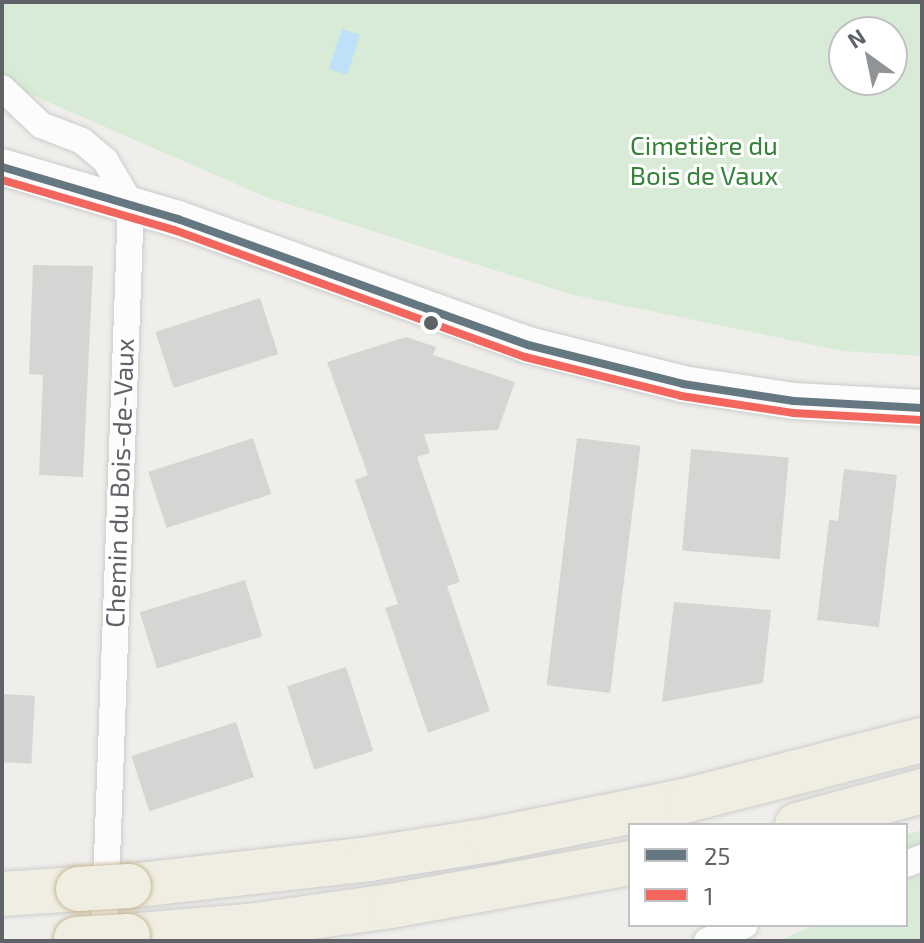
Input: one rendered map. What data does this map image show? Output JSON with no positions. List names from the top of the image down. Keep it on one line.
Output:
{"streets":{"street":["Chemin du Bois-de-Vaux"]},"parks":["Cimetière du Bois de Vaux"],"lines":["transit line 25","transit line 1"],"legend":["25","1"],"north":"top left"}
